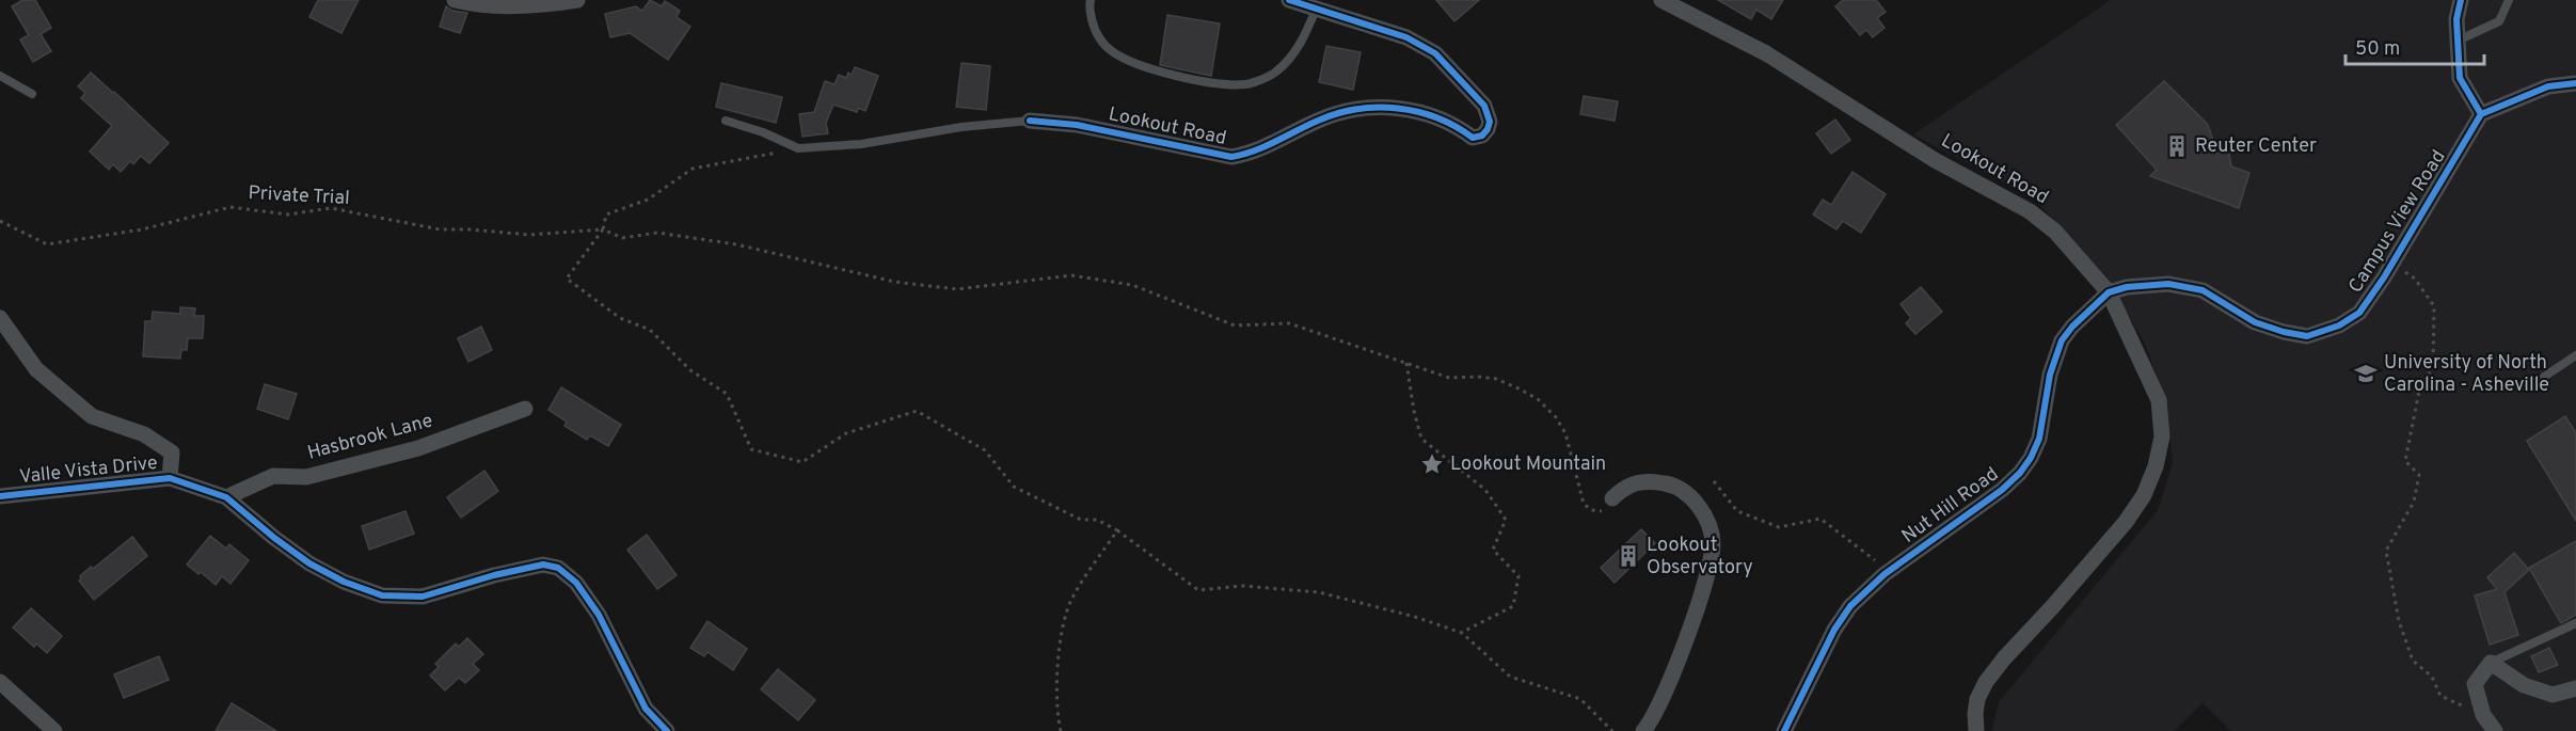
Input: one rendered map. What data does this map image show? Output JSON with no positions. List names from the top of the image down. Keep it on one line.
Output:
{"streets":{"street":["Lookout Road","Campus View Road","Hasbrook Lane","Valle Vista Drive","Nut Hill Road"],"path":["Private Trial"]},"crossings":[["Lookout Road","Campus View Road"],["Lookout Road","Nut Hill Road"],["Campus View Road","Nut Hill Road"],["Hasbrook Lane","Valle Vista Drive"]],"places":{"building":["Reuter Center","Lookout Observatory"],"school or university":["University of North Carolina - Asheville"],"place":["Lookout Mountain"]},"scale_bar":"50 m"}
